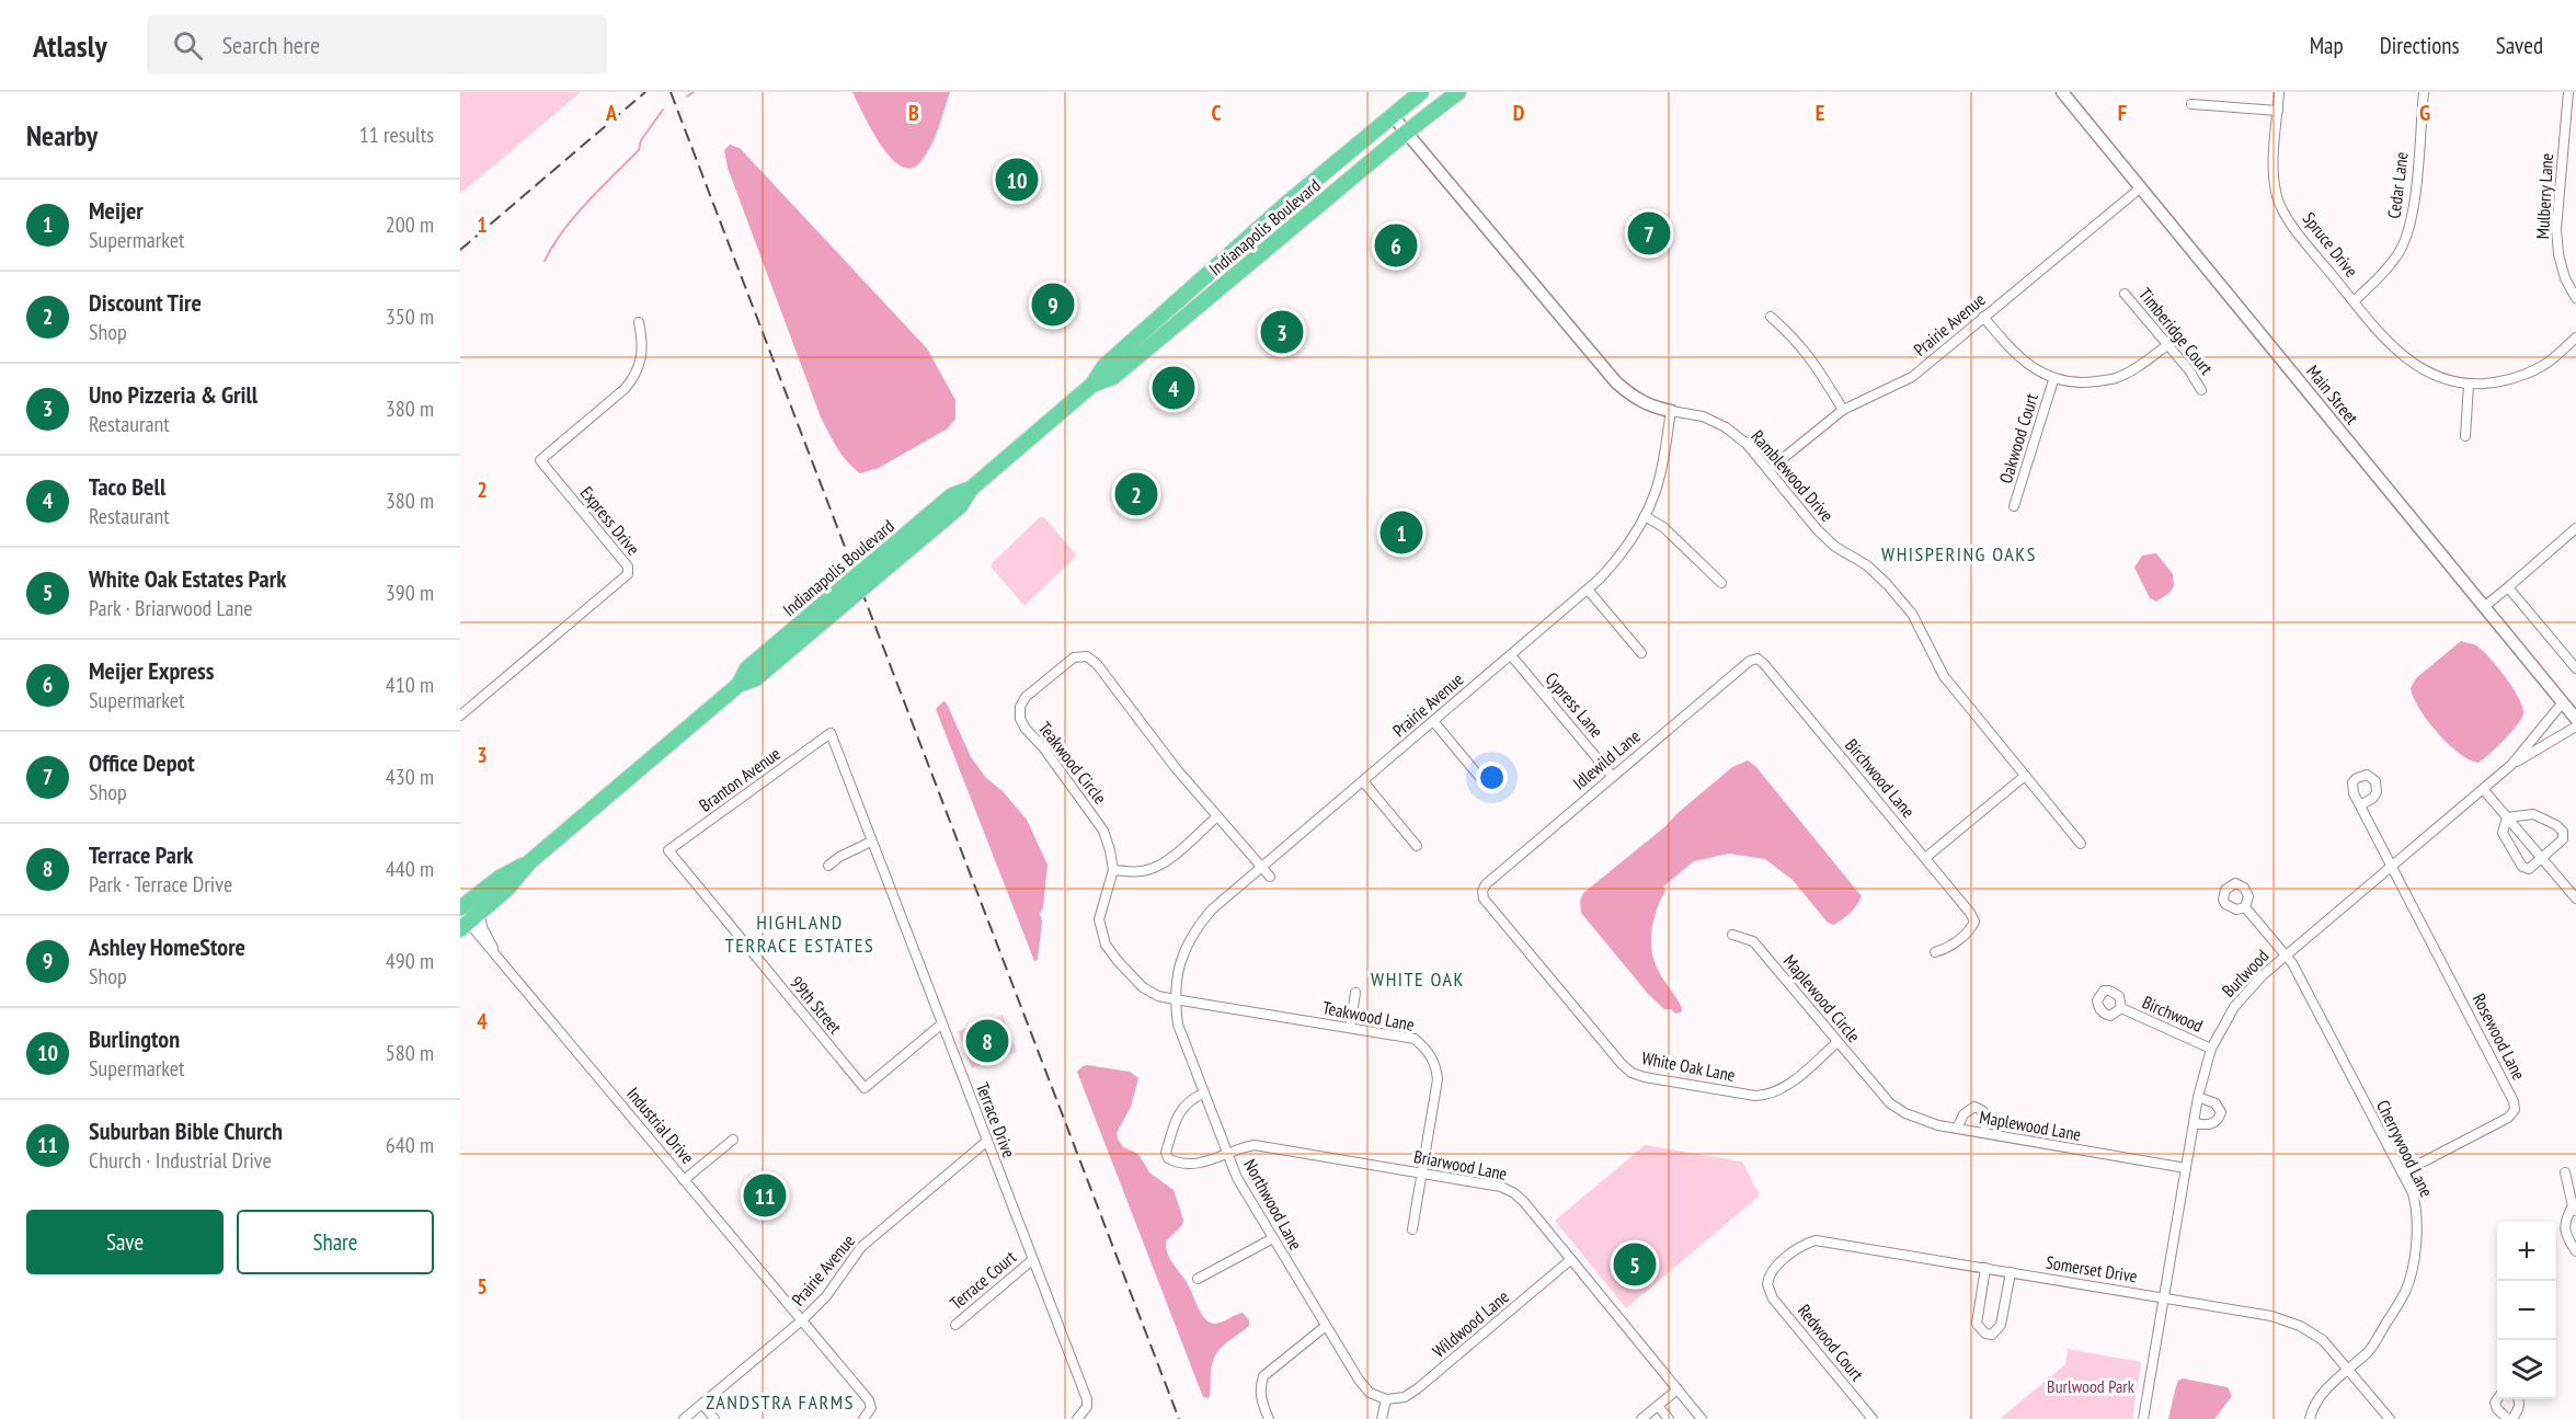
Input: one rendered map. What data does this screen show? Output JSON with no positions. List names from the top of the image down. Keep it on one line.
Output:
{"streets":{"highway":["Indianapolis Boulevard"],"street":["Cedar Lane","Mulberry Lane","Spruce Drive","Prairie Avenue","Timberidge Court","Main Street","Oakwood Court","Ramblewood Drive","Express Drive","Cypress Lane","Idlewild Lane","Teakwood Circle","Birchwood Lane","Branton Avenue","Burlwood","Maplewood Circle","99th Street","Birchwood","Teakwood Lane","Rosewood Lane","White Oak Lane","Terrace Drive","Industrial Drive","Maplewood Lane","Cherrywood Lane","Briarwood Lane","Northwood Lane","Somerset Drive","Terrace Court","Wildwood Lane","Redwood Court"]},"crossings":[["Cedar Lane","Spruce Drive"],["Indianapolis Boulevard","Ramblewood Drive"],["Indianapolis Boulevard","Industrial Drive"],["Prairie Avenue","Main Street"],["Prairie Avenue","Ramblewood Drive"],["Prairie Avenue","Cypress Lane"],["Prairie Avenue","Teakwood Circle"],["Prairie Avenue","Teakwood Lane"],["Prairie Avenue","Terrace Drive"],["Prairie Avenue","Industrial Drive"],["Prairie Avenue","Northwood Lane"],["Main Street","Burlwood"],["Cypress Lane","Idlewild Lane"],["Idlewild Lane","Birchwood Lane"],["Idlewild Lane","White Oak Lane"],["Teakwood Circle","Teakwood Lane"],["Teakwood Circle","Northwood Lane"],["Branton Avenue","99th Street"],["Branton Avenue","Terrace Drive"],["Burlwood","Birchwood"],["Burlwood","Rosewood Lane"],["Burlwood","Maplewood Lane"],["Burlwood","Cherrywood Lane"],["Burlwood","Somerset Drive"],["Maplewood Circle","White Oak Lane"],["Maplewood Circle","Maplewood Lane"],["99th Street","Terrace Drive"],["Teakwood Lane","Briarwood Lane"],["Teakwood Lane","Northwood Lane"],["Rosewood Lane","Cherrywood Lane"],["Terrace Drive","Terrace Court"],["Cherrywood Lane","Somerset Drive"],["Briarwood Lane","Northwood Lane"],["Briarwood Lane","Wildwood Lane"],["Northwood Lane","Wildwood Lane"],["Somerset Drive","Redwood Court"]],"districts":["WHISPERING OAKS","HIGHLAND TERRACE ESTATES","WHITE OAK","ZANDSTRA FARMS"],"parks":["Burlwood Park"],"page":{"header":"Atlasly","search":"Search here","nav":["Map","Directions","Saved"],"heading":["Nearby","11 results"],"pins":["10","7","6","9","3","4","2","1","8","11","5"],"list":[{"mark":"1","name":"Meijer","note":"Supermarket","value":"200 m"},{"mark":"2","name":"Discount Tire","note":"Shop","value":"350 m"},{"mark":"3","name":"Uno Pizzeria & Grill","note":"Restaurant","value":"380 m"},{"mark":"4","name":"Taco Bell","note":"Restaurant","value":"380 m"},{"mark":"5","name":"White Oak Estates Park","note":"Park · Briarwood Lane","value":"390 m"},{"mark":"6","name":"Meijer Express","note":"Supermarket","value":"410 m"},{"mark":"7","name":"Office Depot","note":"Shop","value":"430 m"},{"mark":"8","name":"Terrace Park","note":"Park · Terrace Drive","value":"440 m"},{"mark":"9","name":"Ashley HomeStore","note":"Shop","value":"490 m"},{"mark":"10","name":"Burlington","note":"Supermarket","value":"580 m"},{"mark":"11","name":"Suburban Bible Church","note":"Church · Industrial Drive","value":"640 m"}],"buttons":["Save","Share"],"map_buttons":["+","−"]},"grid":{"columns":["A","B","C","D","E","F","G"],"rows":["1","2","3","4","5"]}}
